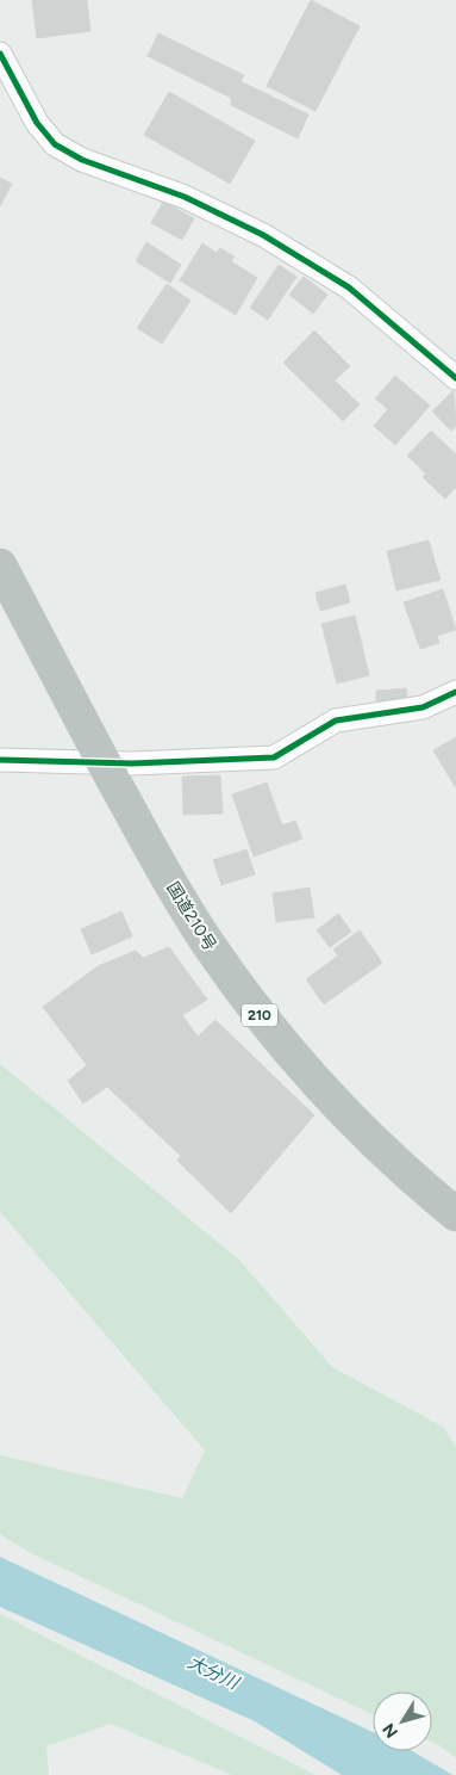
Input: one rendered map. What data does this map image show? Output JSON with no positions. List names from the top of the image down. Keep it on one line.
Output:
{"streets":{"highway":["国道210号","210"]},"water":["大分川"],"north":"bottom left"}
